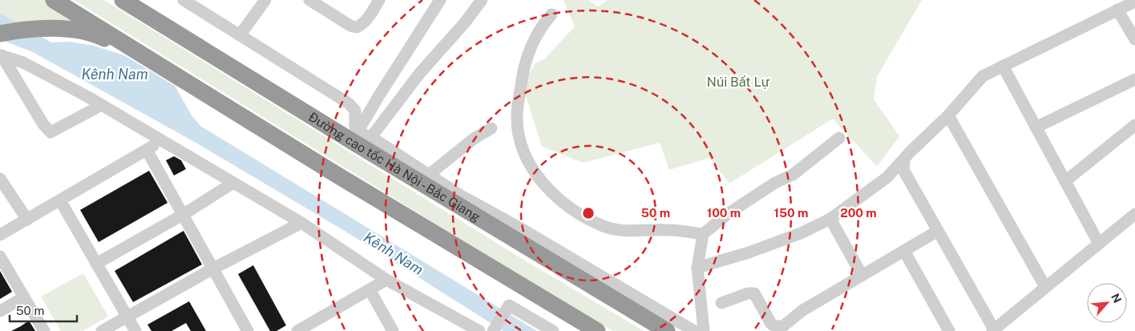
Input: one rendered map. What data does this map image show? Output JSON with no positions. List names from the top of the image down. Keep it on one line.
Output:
{"streets":{"highway":["Đường cao tốc Hà Nội - Bắc Giang"]},"water":["Kênh Nam"],"parks":["Núi Bất Lự"],"scale_bar":"50 m","north":"top right","rings":["50 m","100 m","150 m","200 m"]}
